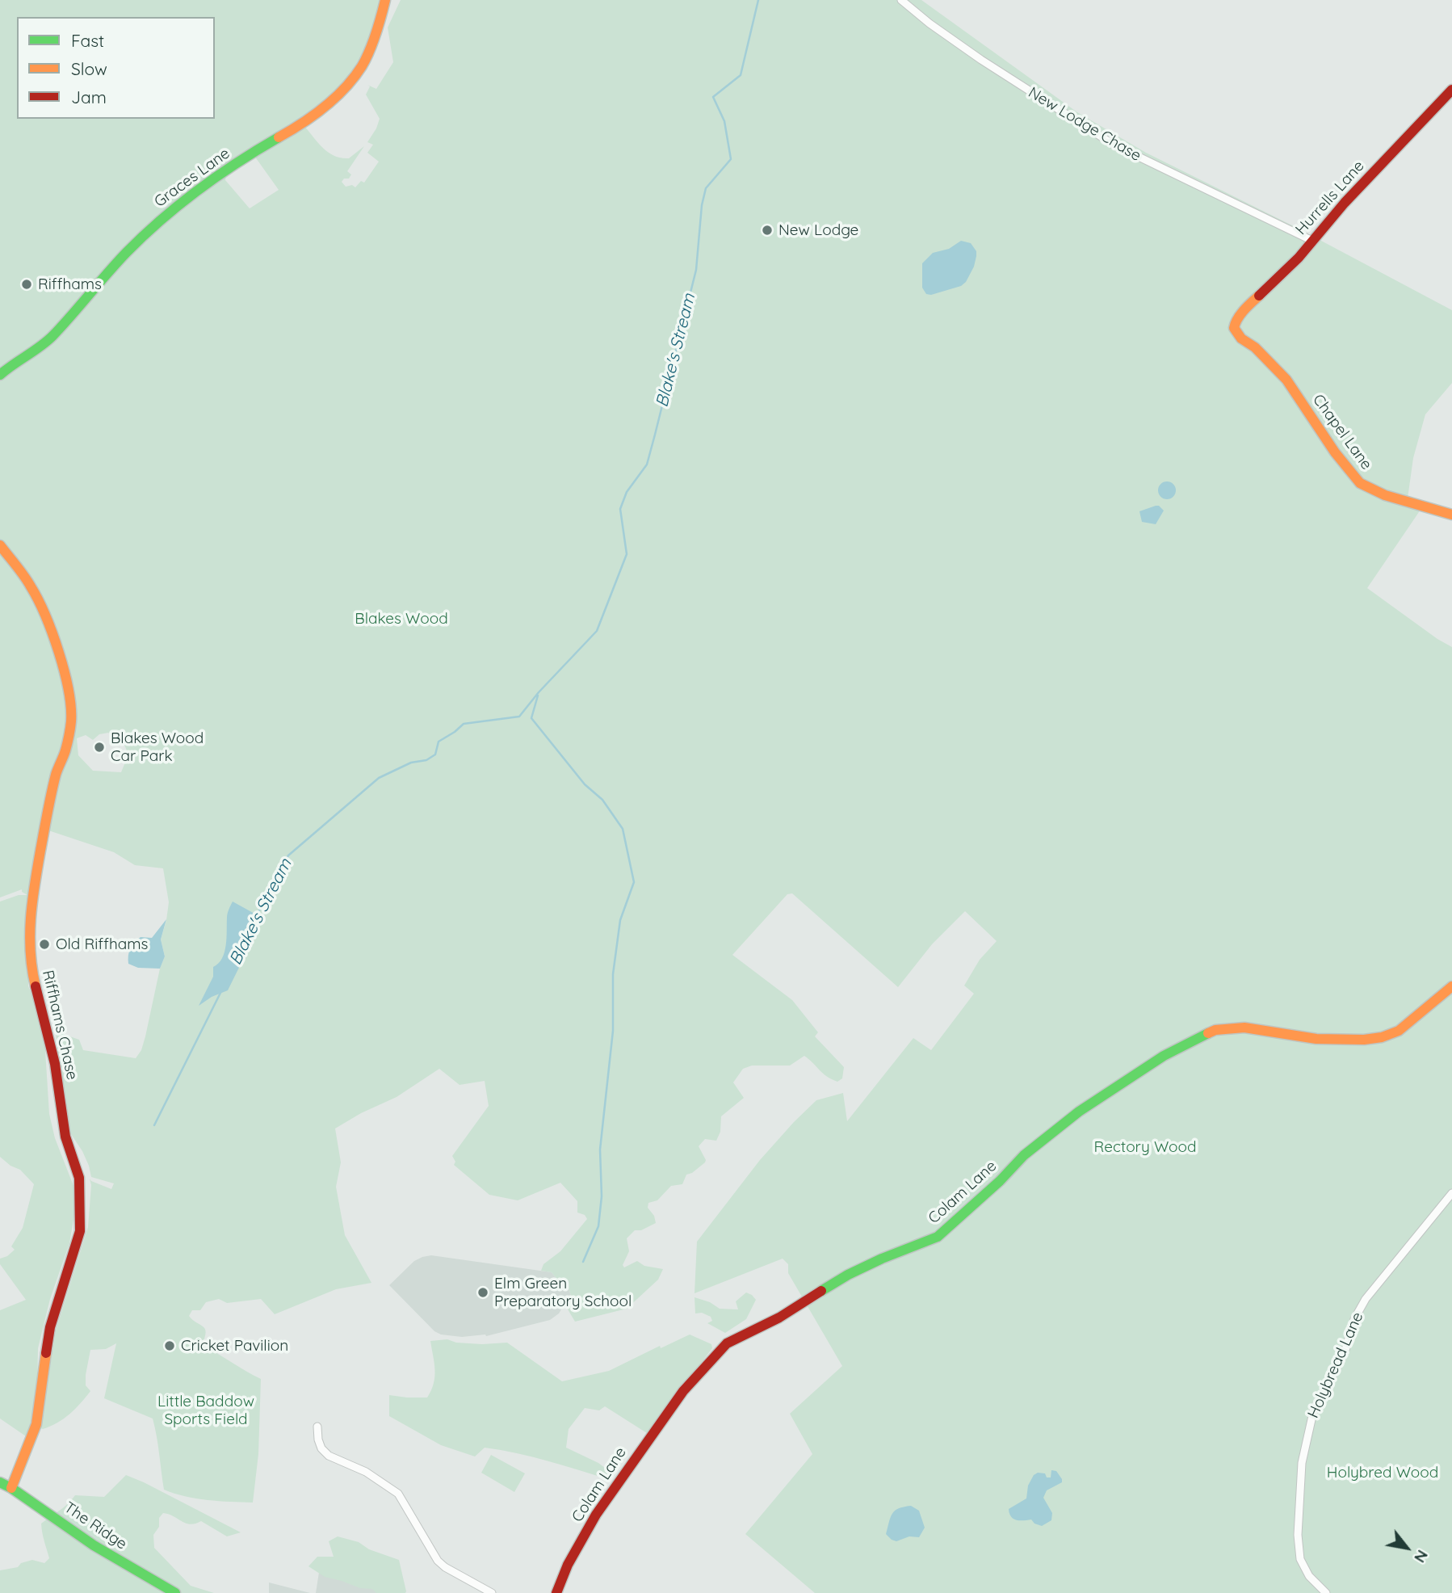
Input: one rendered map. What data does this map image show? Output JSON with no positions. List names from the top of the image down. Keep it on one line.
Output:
{"streets":{"street":["New Lodge Chase","Graces Lane","Hurrells Lane","Chapel Lane","Riffhams Chase","Colam Lane","Holybread Lane","The Ridge"]},"crossings":[["New Lodge Chase","Hurrells Lane"],["Hurrells Lane","Chapel Lane"],["Riffhams Chase","The Ridge"]],"water":["Blake's Stream"],"parks":["Blakes Wood","Rectory Wood","Little Baddow Sports Field","Holybred Wood"],"places":["New Lodge","Riffhams","Blakes Wood Car Park","Old Riffhams","Elm Green Preparatory School","Cricket Pavilion"],"legend":["Fast","Slow","Jam"],"north":"bottom right"}
